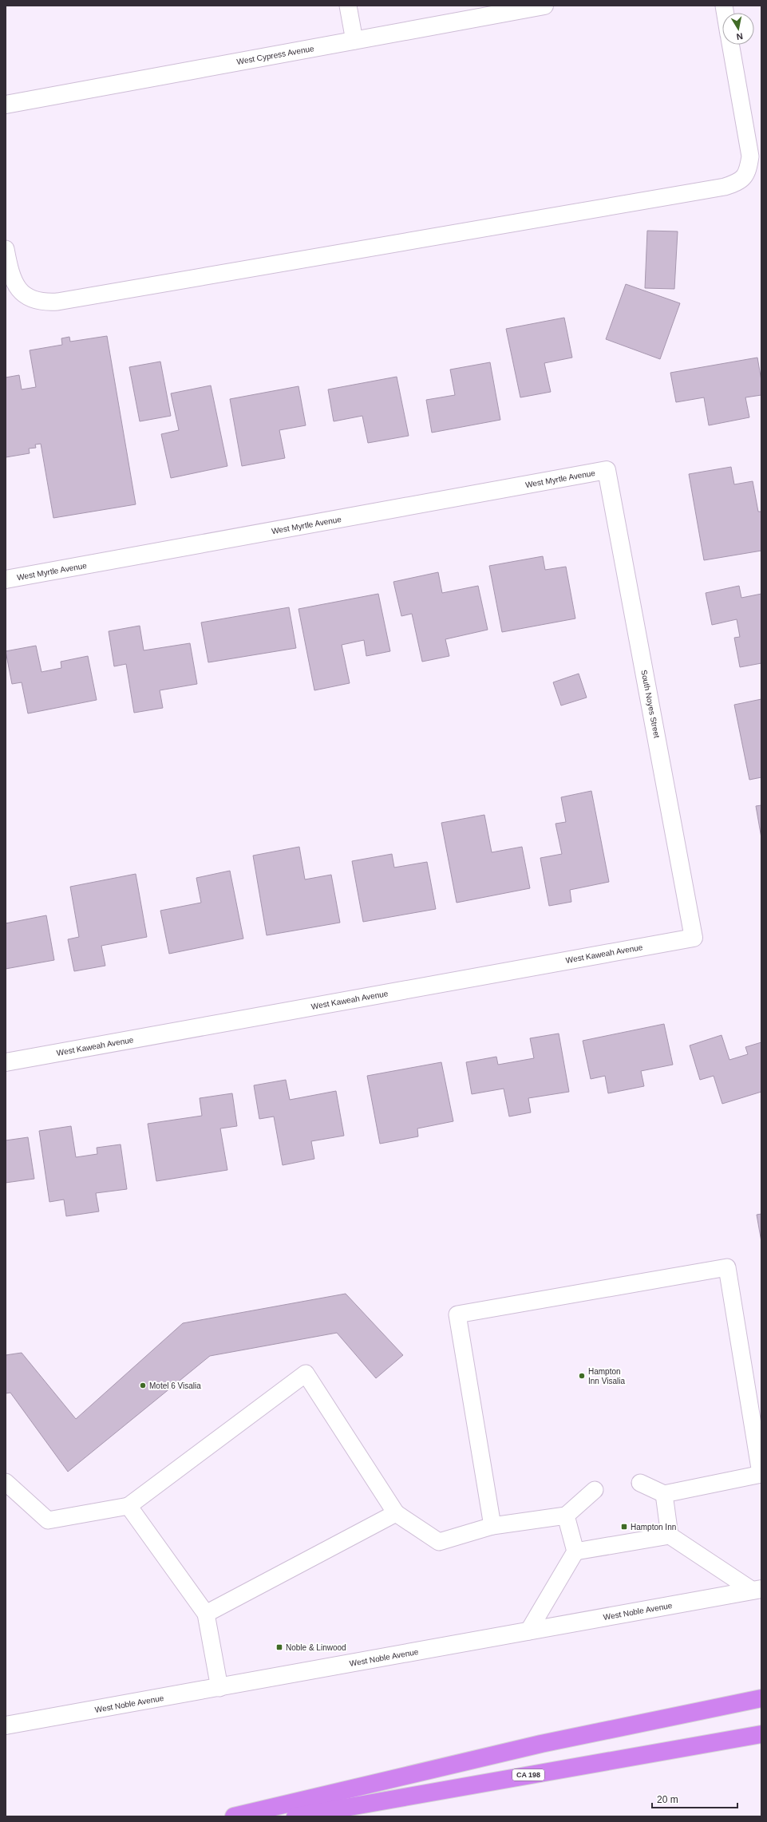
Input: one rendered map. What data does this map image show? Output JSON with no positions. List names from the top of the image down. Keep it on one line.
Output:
{"streets":{"highway":["CA 198"],"street":["West Cypress Avenue","West Myrtle Avenue","South Noyes Street","West Kaweah Avenue","West Noble Avenue"]},"crossings":[["West Myrtle Avenue","South Noyes Street"],["South Noyes Street","West Kaweah Avenue"]],"places":{"other":["Hampton Inn Visalia","Motel 6 Visalia"],"transit":["Hampton Inn","Noble & Linwood"]},"scale_bar":"20 m","north":"bottom"}
